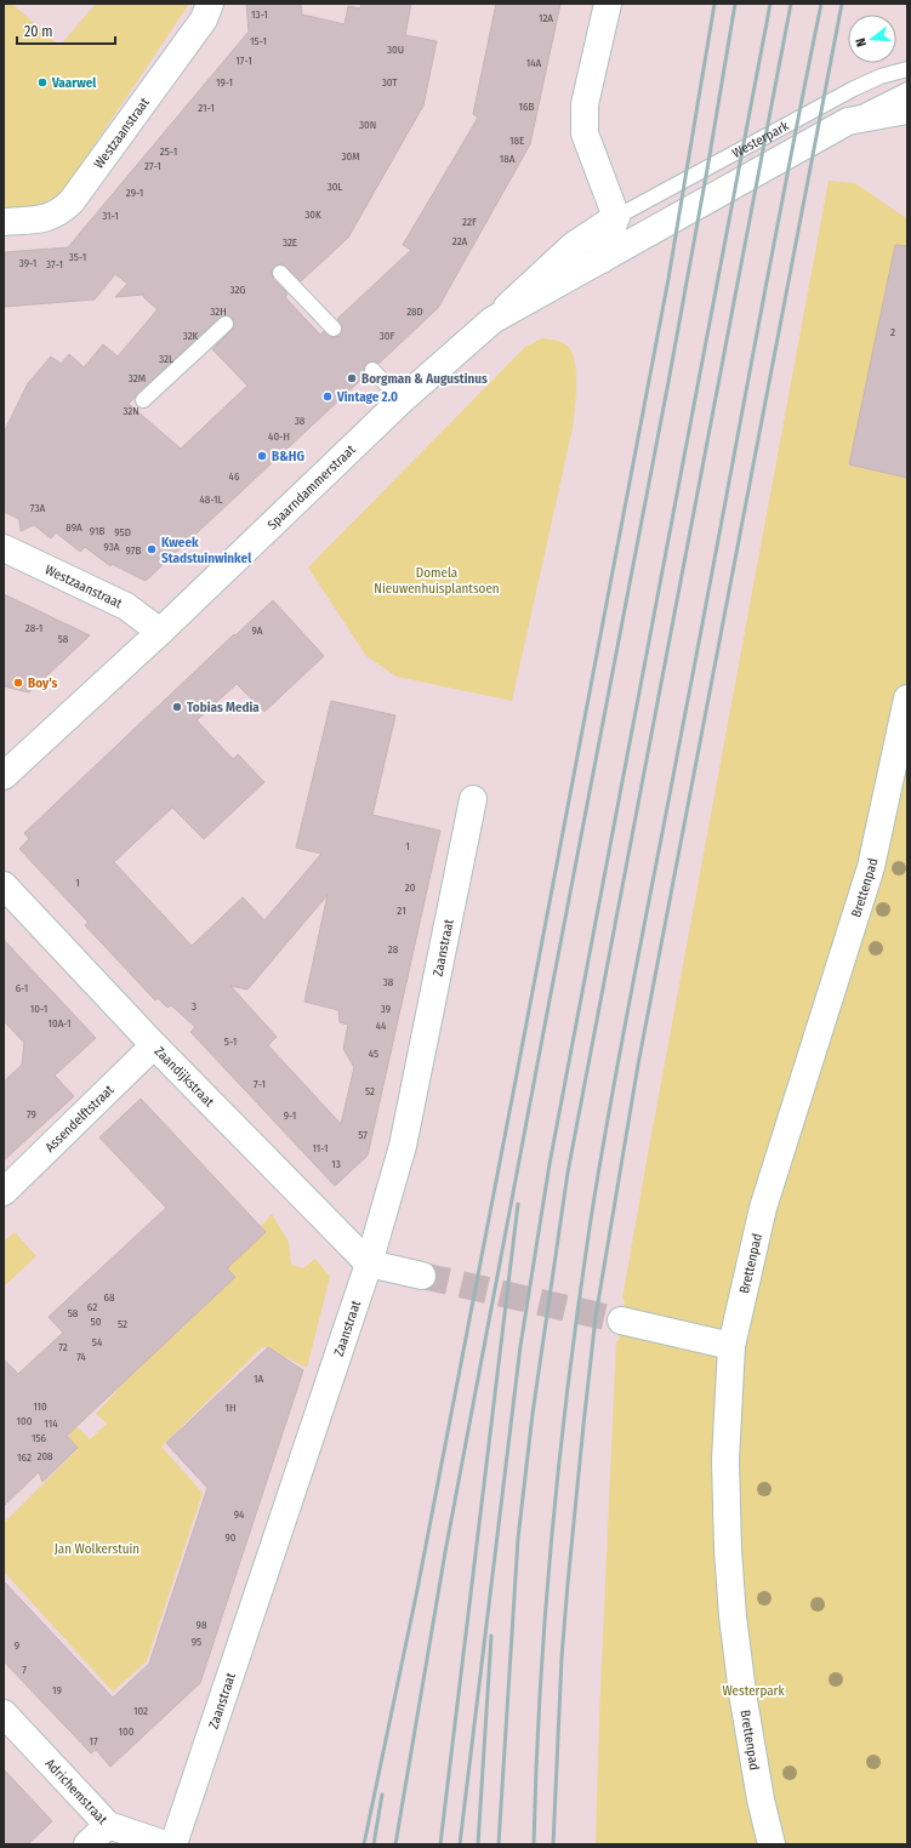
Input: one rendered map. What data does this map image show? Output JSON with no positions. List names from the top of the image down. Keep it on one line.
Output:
{"streets":{"street":["Westzaanstraat","Westerpark","Spaarndammerstraat","Brettenpad","Zaanstraat","Zaandijkstraat","Assendelftstraat","Adrichemstraat"]},"crossings":[["Westzaanstraat","Spaarndammerstraat"],["Westerpark","Spaarndammerstraat"],["Zaanstraat","Zaandijkstraat"],["Zaandijkstraat","Assendelftstraat"]],"parks":["Domela Nieuwenhuisplantsoen","Jan Wolkerstuin","Westerpark"],"places":["Vaarwel","Borgman & Augustinus","Vintage 2.0","B&HG","Kweek Stadstuinwinkel","Boy's","Tobias Media"],"house_numbers":["13-1","12A","15-1","30U","17-1","14A","19-1","30T","16B","21-1","30N","18E","25-1","30M","18A","27-1","30L","29-1","30K","31-1","22F","22A","32E","35-1","39-1","37-1","32G","32H","28D","2","32K","30F","32L","32M","32N","38","40-H","46","48-1L","73A","89A","91B","95D","93A","97B","28-1","9A","58","1","1","20","21","28","38","6-1","3","10-1","39","10A-1","44","5-1","45","7-1","52","79","9-1","57","11-1","13","68","62","58","50","52","54","72","74","1A","110","1H","100","114","156","208","162","94","90","98","95","9","7","19","102","100","17"],"scale_bar":"20 m","north":"left"}
